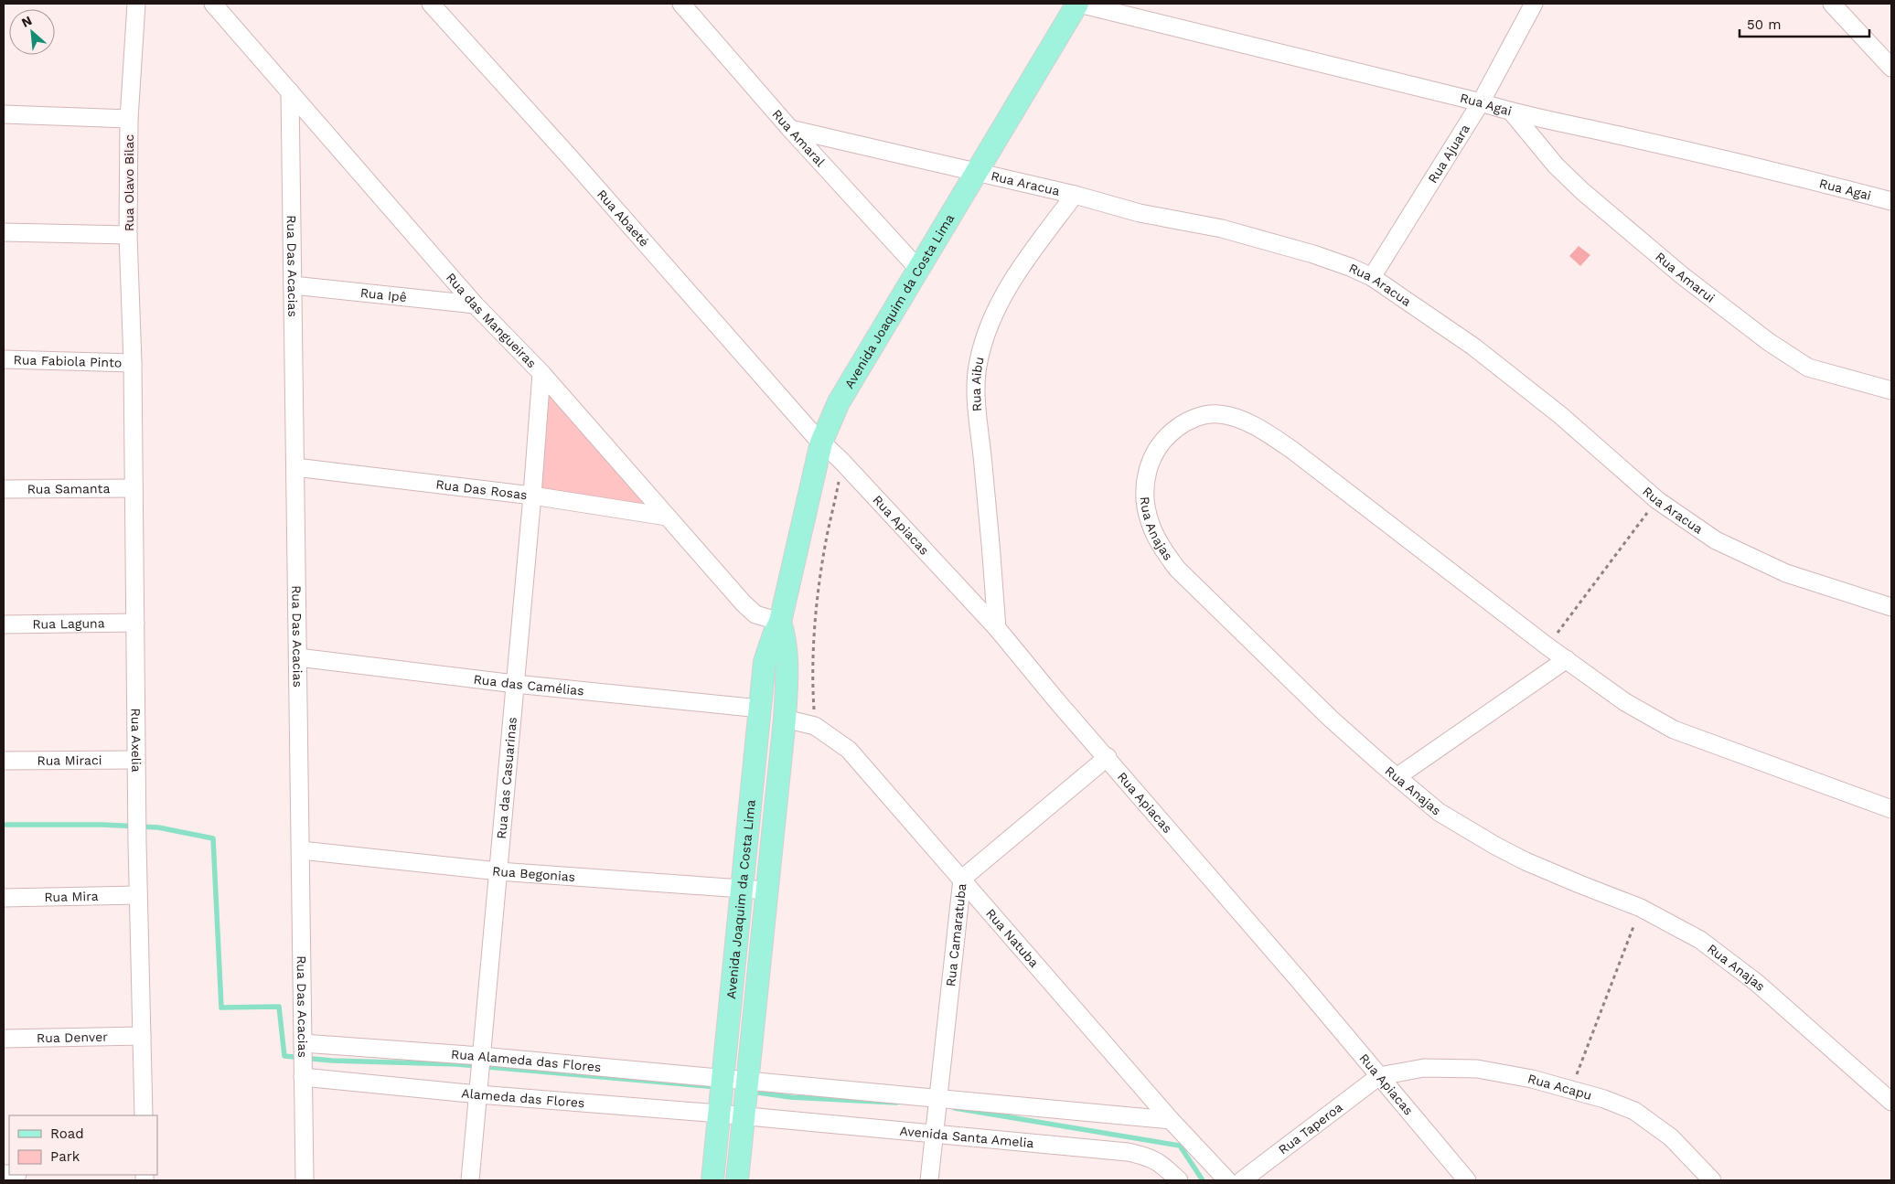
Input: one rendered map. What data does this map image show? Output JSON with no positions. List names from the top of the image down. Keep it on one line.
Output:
{"streets":{"main road":["Avenida Joaquim da Costa Lima"],"street":["Rua Agai","Rua Amaral","Rua Ajuara","Rua Olavo Bilac","Rua Aracua","Rua Abaeté","Rua Das Acacias","Rua Amarui","Rua Ipê","Rua das Mangueiras","Rua Fabiola Pinto","Rua Aibu","Rua Samanta","Rua Das Rosas","Rua Apiacas","Rua Anajas","Rua Laguna","Rua das Camélias","Rua Axelia","Rua Miraci","Rua das Casuarinas","Rua Begonias","Rua Mira","Rua Camaratuba","Rua Natuba","Rua Denver","Rua Alameda das Flores","Rua Acapu","Alameda das Flores","Rua Taperoa","Avenida Santa Amelia"]},"crossings":[["Rua Agai","Rua Ajuara"],["Rua Agai","Rua Amarui"],["Rua Agai","Avenida Joaquim da Costa Lima"],["Rua Amaral","Rua Aracua"],["Rua Amaral","Avenida Joaquim da Costa Lima"],["Rua Ajuara","Rua Aracua"],["Rua Olavo Bilac","Rua Fabiola Pinto"],["Rua Olavo Bilac","Rua Axelia"],["Rua Aracua","Avenida Joaquim da Costa Lima"],["Rua Aracua","Rua Aibu"],["Rua Abaeté","Avenida Joaquim da Costa Lima"],["Rua Abaeté","Rua Apiacas"],["Rua Das Acacias","Rua Ipê"],["Rua Das Acacias","Rua das Mangueiras"],["Rua Das Acacias","Rua Das Rosas"],["Rua Das Acacias","Rua das Camélias"],["Rua Das Acacias","Rua Begonias"],["Rua Das Acacias","Rua Alameda das Flores"],["Rua Das Acacias","Alameda das Flores"],["Rua Ipê","Rua das Mangueiras"],["Avenida Joaquim da Costa Lima","Rua das Mangueiras"],["Avenida Joaquim da Costa Lima","Rua Apiacas"],["Avenida Joaquim da Costa Lima","Rua das Camélias"],["Avenida Joaquim da Costa Lima","Rua Begonias"],["Avenida Joaquim da Costa Lima","Rua Natuba"],["Avenida Joaquim da Costa Lima","Rua Alameda das Flores"],["Avenida Joaquim da Costa Lima","Alameda das Flores"],["Avenida Joaquim da Costa Lima","Avenida Santa Amelia"],["Rua das Mangueiras","Rua Das Rosas"],["Rua das Mangueiras","Rua das Casuarinas"],["Rua Fabiola Pinto","Rua Axelia"],["Rua Aibu","Rua Apiacas"],["Rua Samanta","Rua Axelia"],["Rua Das Rosas","Rua das Casuarinas"],["Rua Apiacas","Rua Camaratuba"],["Rua Apiacas","Rua Acapu"],["Rua Apiacas","Rua Taperoa"],["Rua Laguna","Rua Axelia"],["Rua das Camélias","Rua das Casuarinas"],["Rua Axelia","Rua Miraci"],["Rua Axelia","Rua Mira"],["Rua Axelia","Rua Denver"],["Rua das Casuarinas","Rua Begonias"],["Rua das Casuarinas","Rua Alameda das Flores"],["Rua das Casuarinas","Alameda das Flores"],["Rua Camaratuba","Rua Natuba"],["Rua Camaratuba","Avenida Santa Amelia"],["Rua Acapu","Rua Taperoa"],["Alameda das Flores","Avenida Santa Amelia"]],"legend":["Road","Park"],"scale_bar":"50 m","north":"top left"}
